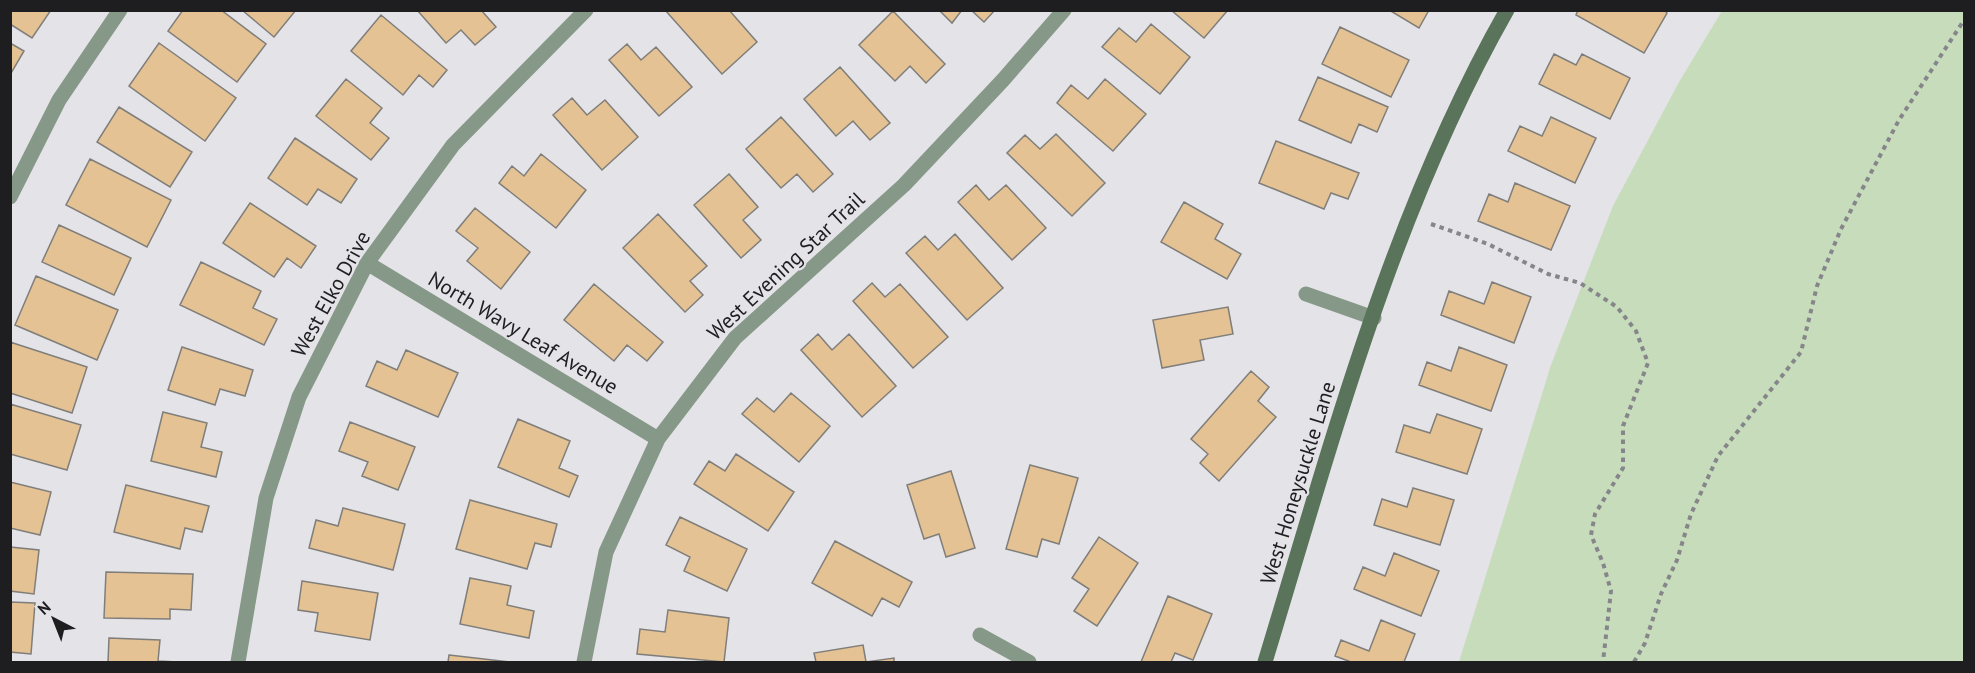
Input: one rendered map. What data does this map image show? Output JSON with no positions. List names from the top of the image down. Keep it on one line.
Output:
{"streets":{"street":["West Evening Star Trail","West Elko Drive","North Wavy Leaf Avenue","West Honeysuckle Lane"]},"crossings":[["West Evening Star Trail","North Wavy Leaf Avenue"],["West Elko Drive","North Wavy Leaf Avenue"]],"north":"top left"}
